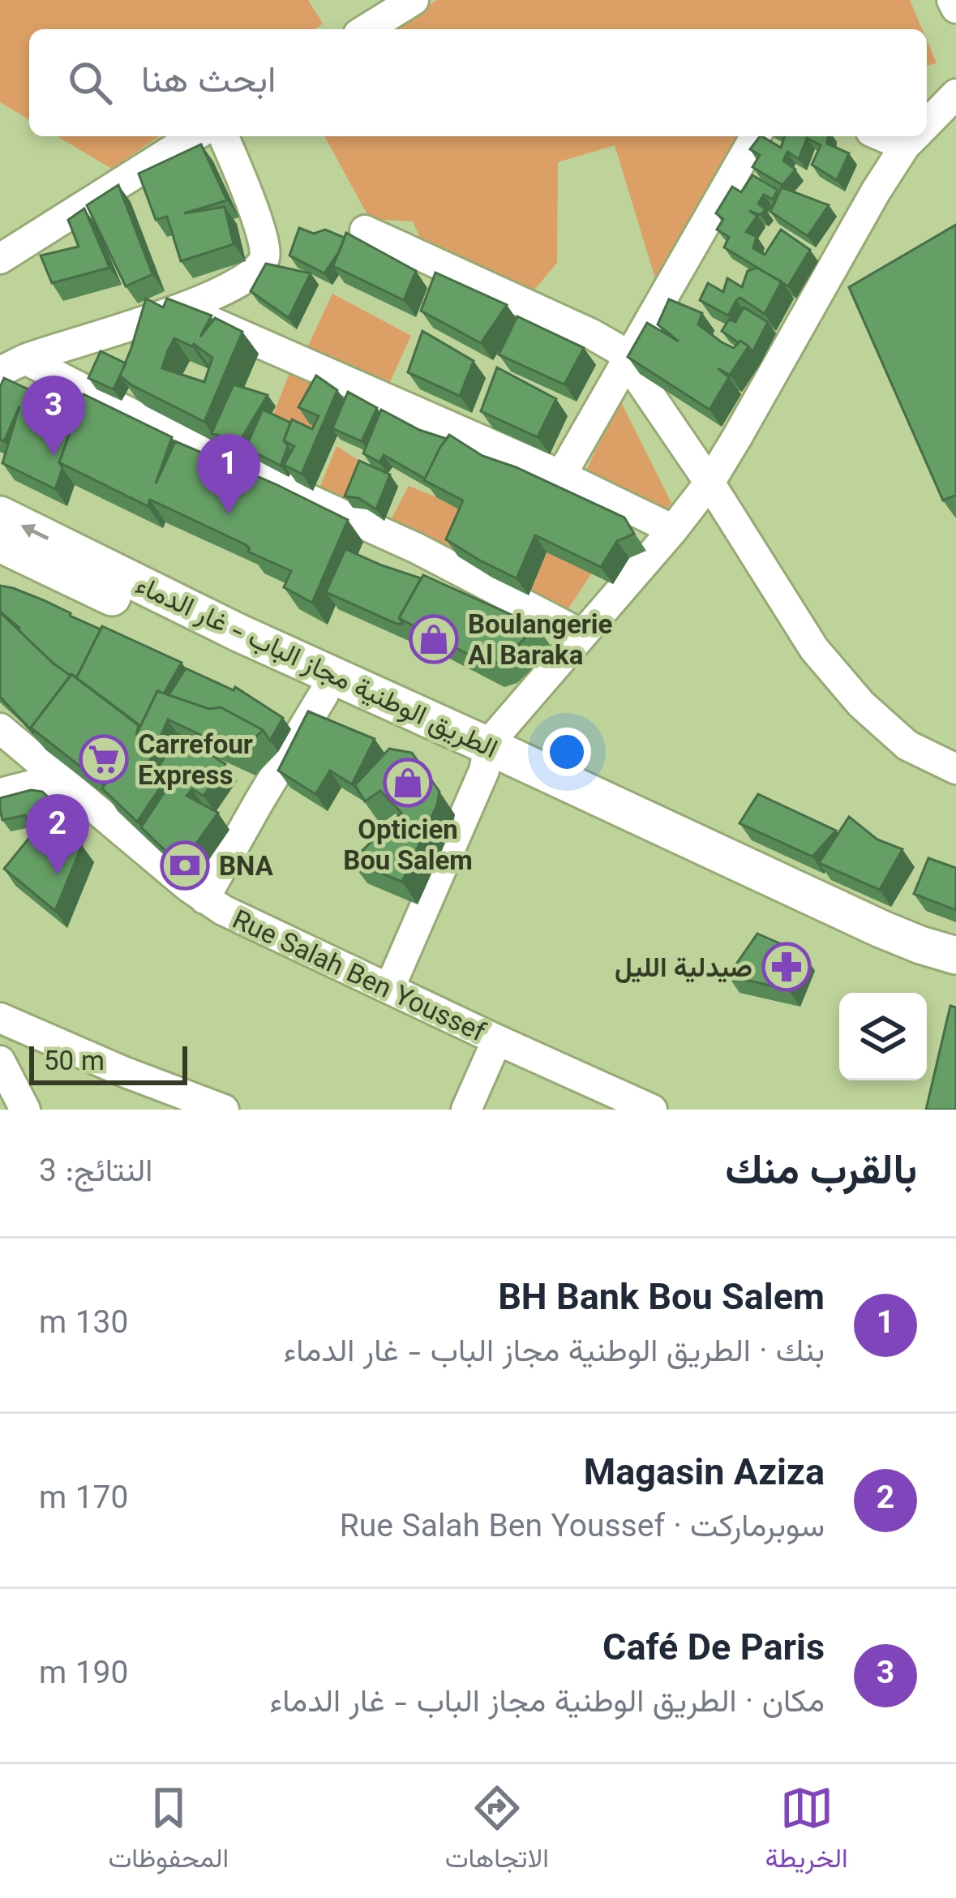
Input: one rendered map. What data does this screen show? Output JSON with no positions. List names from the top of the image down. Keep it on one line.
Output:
{"streets":{"main road":["الطريق الوطنية مجاز الباب - غار الدماء"],"street":["Rue Salah Ben Youssef"]},"places":{"shop":["Boulangerie Al Baraka","Opticien Bou Salem"],"supermarket":["Carrefour Express"],"bank":["BNA"],"pharmacy":["صيدلية الليل"]},"scale_bar":"50 m","page":{"search":"ابحث هنا","pins":["3","1","2"],"scale":"50 m","heading":["بالقرب منك","النتائج: 3"],"list":[{"mark":"1","name":"BH Bank Bou Salem","note":"بنك · الطريق الوطنية مجاز الباب - غار الدماء","value":"130 m"},{"mark":"2","name":"Magasin Aziza","note":"سوبرماركت · Rue Salah Ben Youssef","value":"170 m"},{"mark":"3","name":"Café De Paris","note":"مكان · الطريق الوطنية مجاز الباب - غار الدماء","value":"190 m"}],"nav":["الخريطة","الاتجاهات","المحفوظات"]}}
